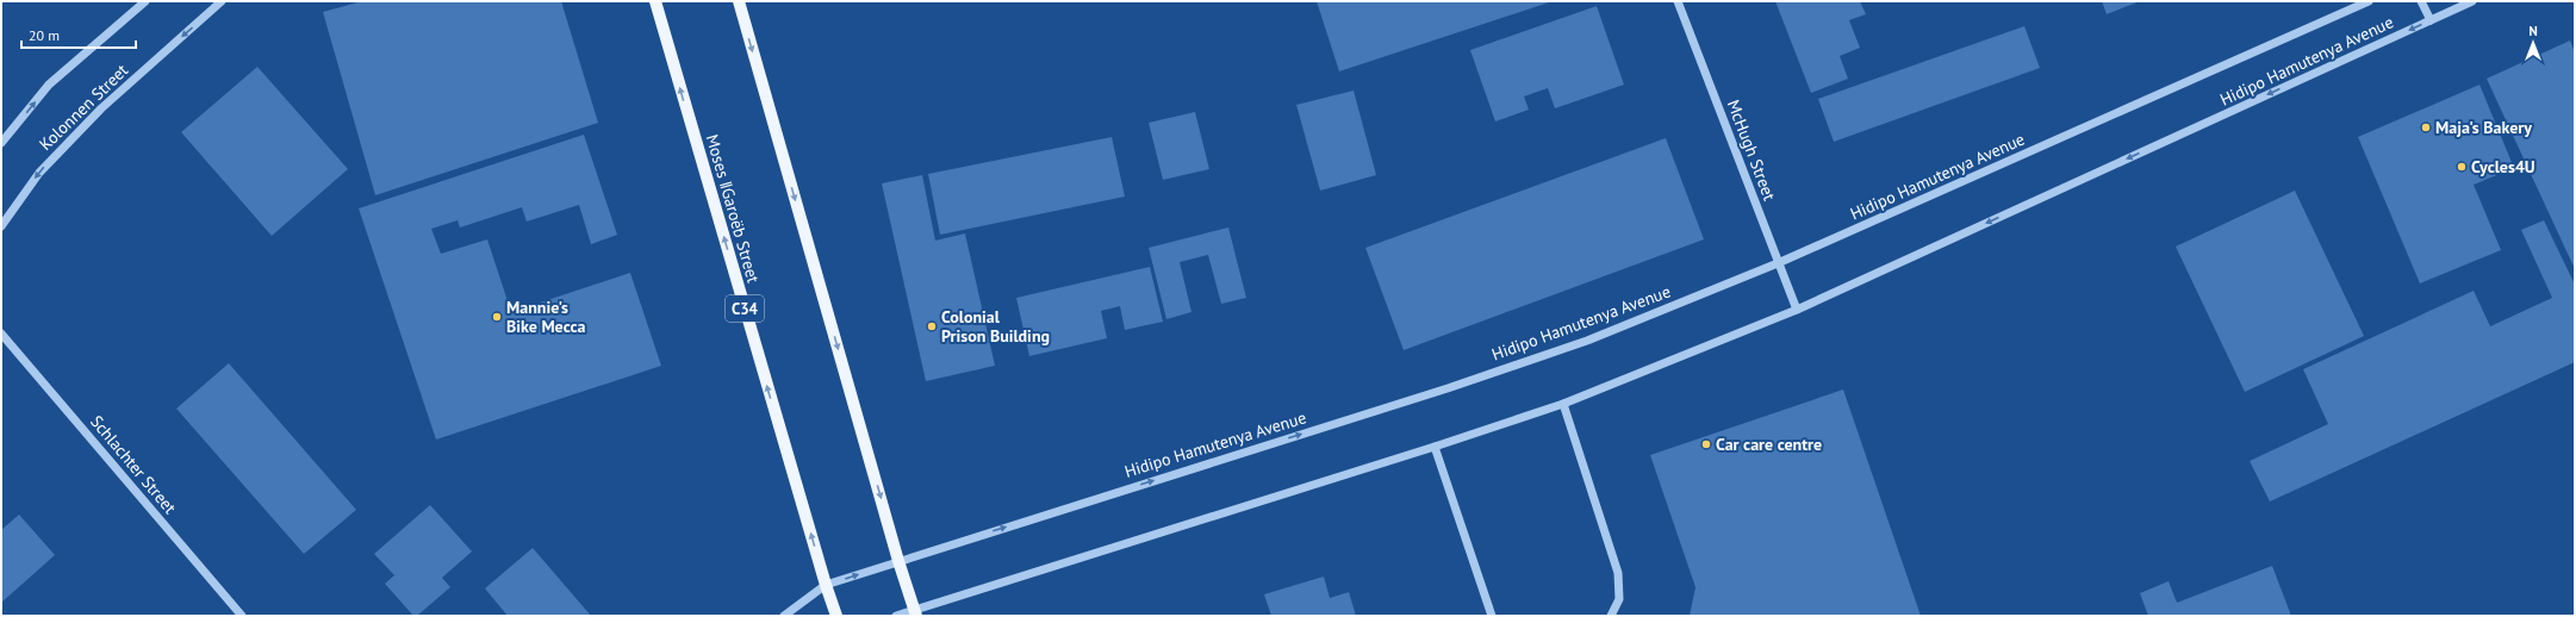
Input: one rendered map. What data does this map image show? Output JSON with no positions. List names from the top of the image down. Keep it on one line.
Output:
{"streets":{"main road":["Moses ǁGaroëb Street","C34"],"street":["Hidipo Hamutenya Avenue","Kolonnen Street","McHugh Street","Schlachter Street"]},"crossings":[["Hidipo Hamutenya Avenue","McHugh Street"],["Hidipo Hamutenya Avenue","Moses ǁGaroëb Street"]],"places":["Maja's Bakery","Cycles4U","Mannie's Bike Mecca","Colonial Prison Building","Car care centre"],"scale_bar":"20 m","north":"top"}
